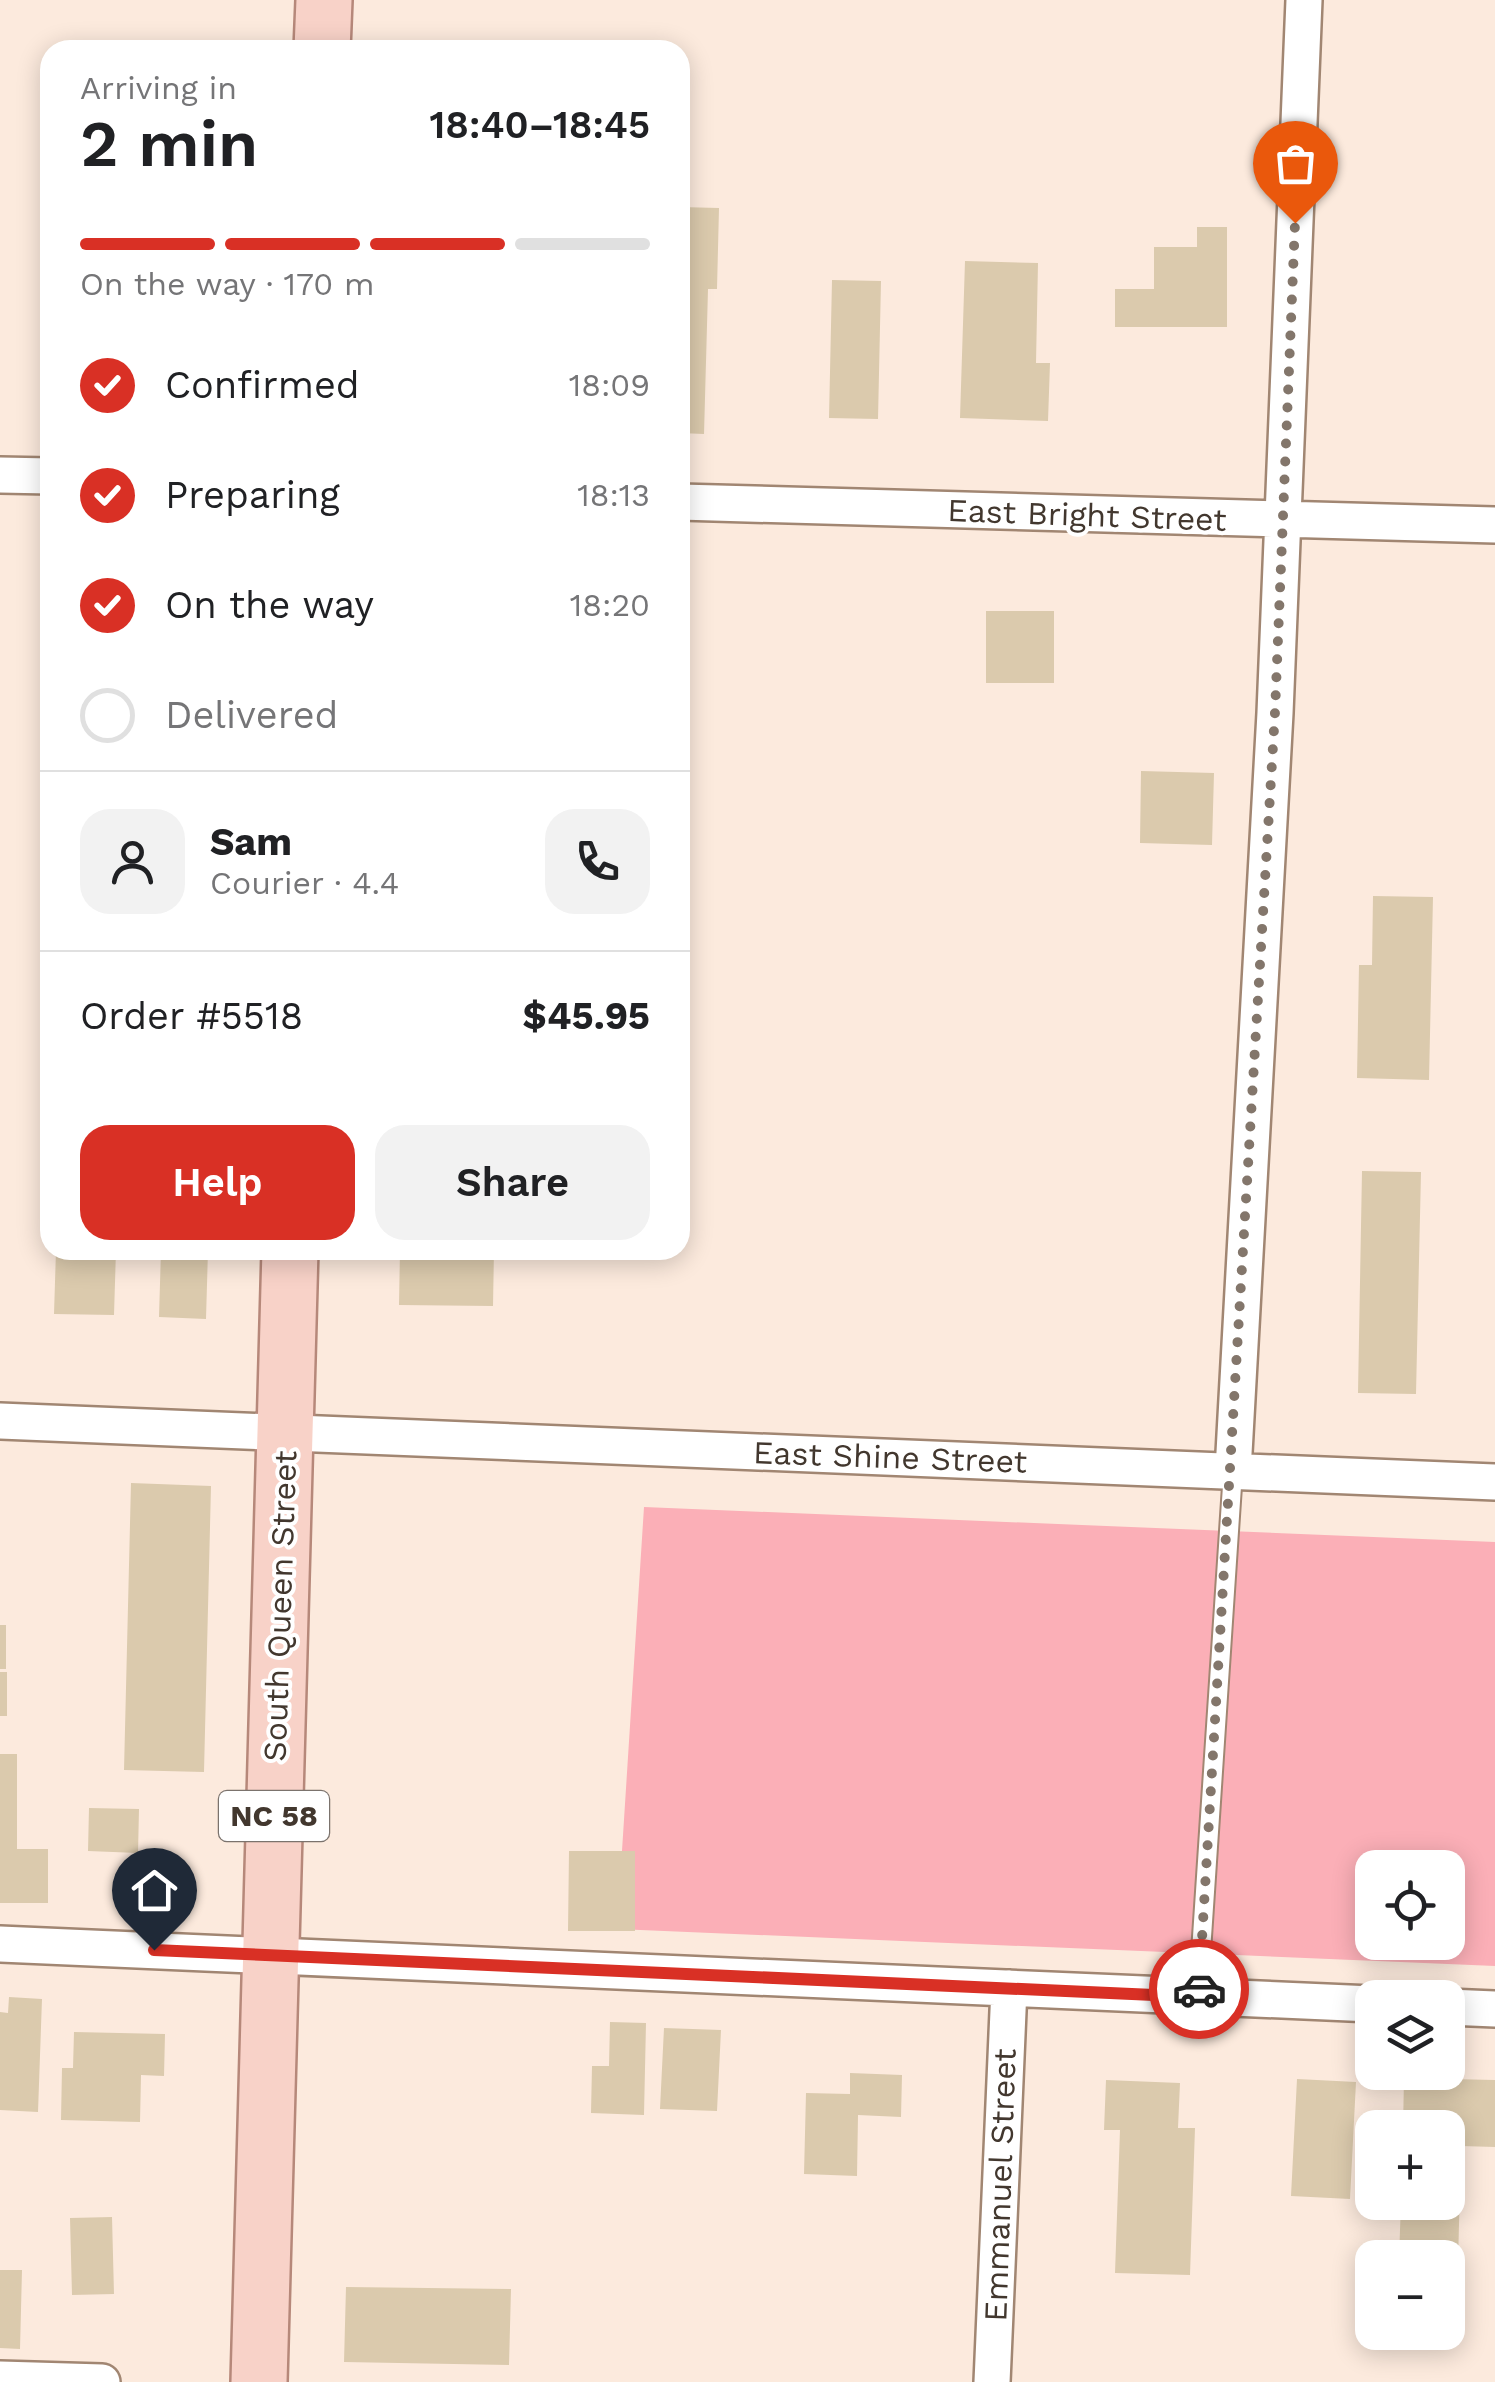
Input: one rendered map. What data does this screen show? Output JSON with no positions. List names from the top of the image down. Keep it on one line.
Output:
{"streets":{"main road":["South Queen Street","NC 58"],"street":["East Bright Street","East Shine Street","Emmanuel Street"]},"crossings":[["East Shine Street","South Queen Street"]],"page":{"heading":["2 min","Arriving in","18:40–18:45"],"panel":["Sam","Courier · 4.4","Order #5518","$45.95"],"bar":"On the way · 170 m","list":[["Confirmed","18:09"],["Preparing","18:13"],["On the way","18:20"],"Delivered"],"buttons":["Help","Share"],"map_buttons":["+","−"]}}
